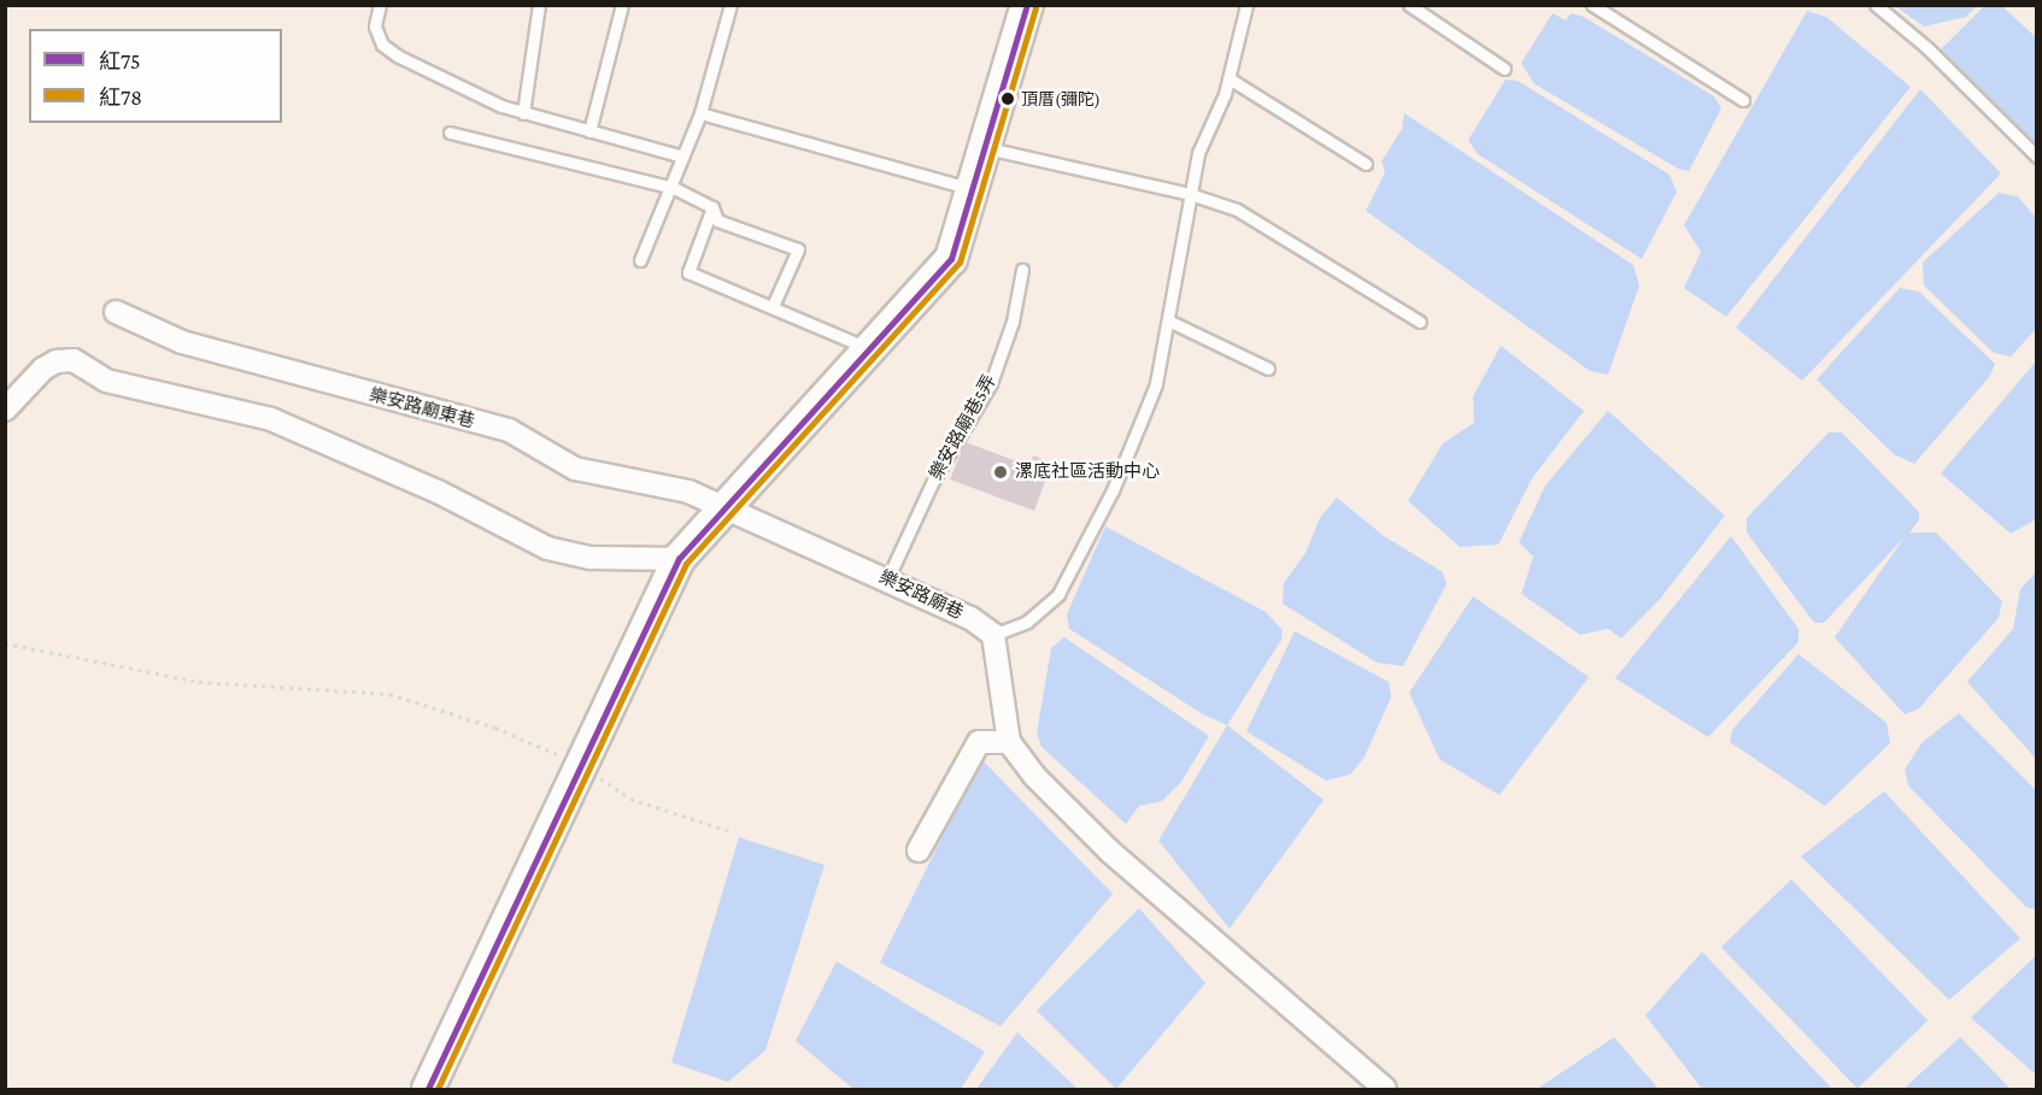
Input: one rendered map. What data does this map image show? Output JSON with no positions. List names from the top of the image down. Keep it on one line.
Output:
{"streets":{"street":["樂安路廟東巷","樂安路廟巷"],"lane":["樂安路廟巷5弄"]},"crossings":[["樂安路廟東巷","樂安路廟巷"],["樂安路廟巷5弄","樂安路廟巷"]],"places":["頂厝(彌陀)","漯底社區活動中心"],"lines":["transit line 紅75","transit line 紅78"],"legend":["紅75","紅78"]}
